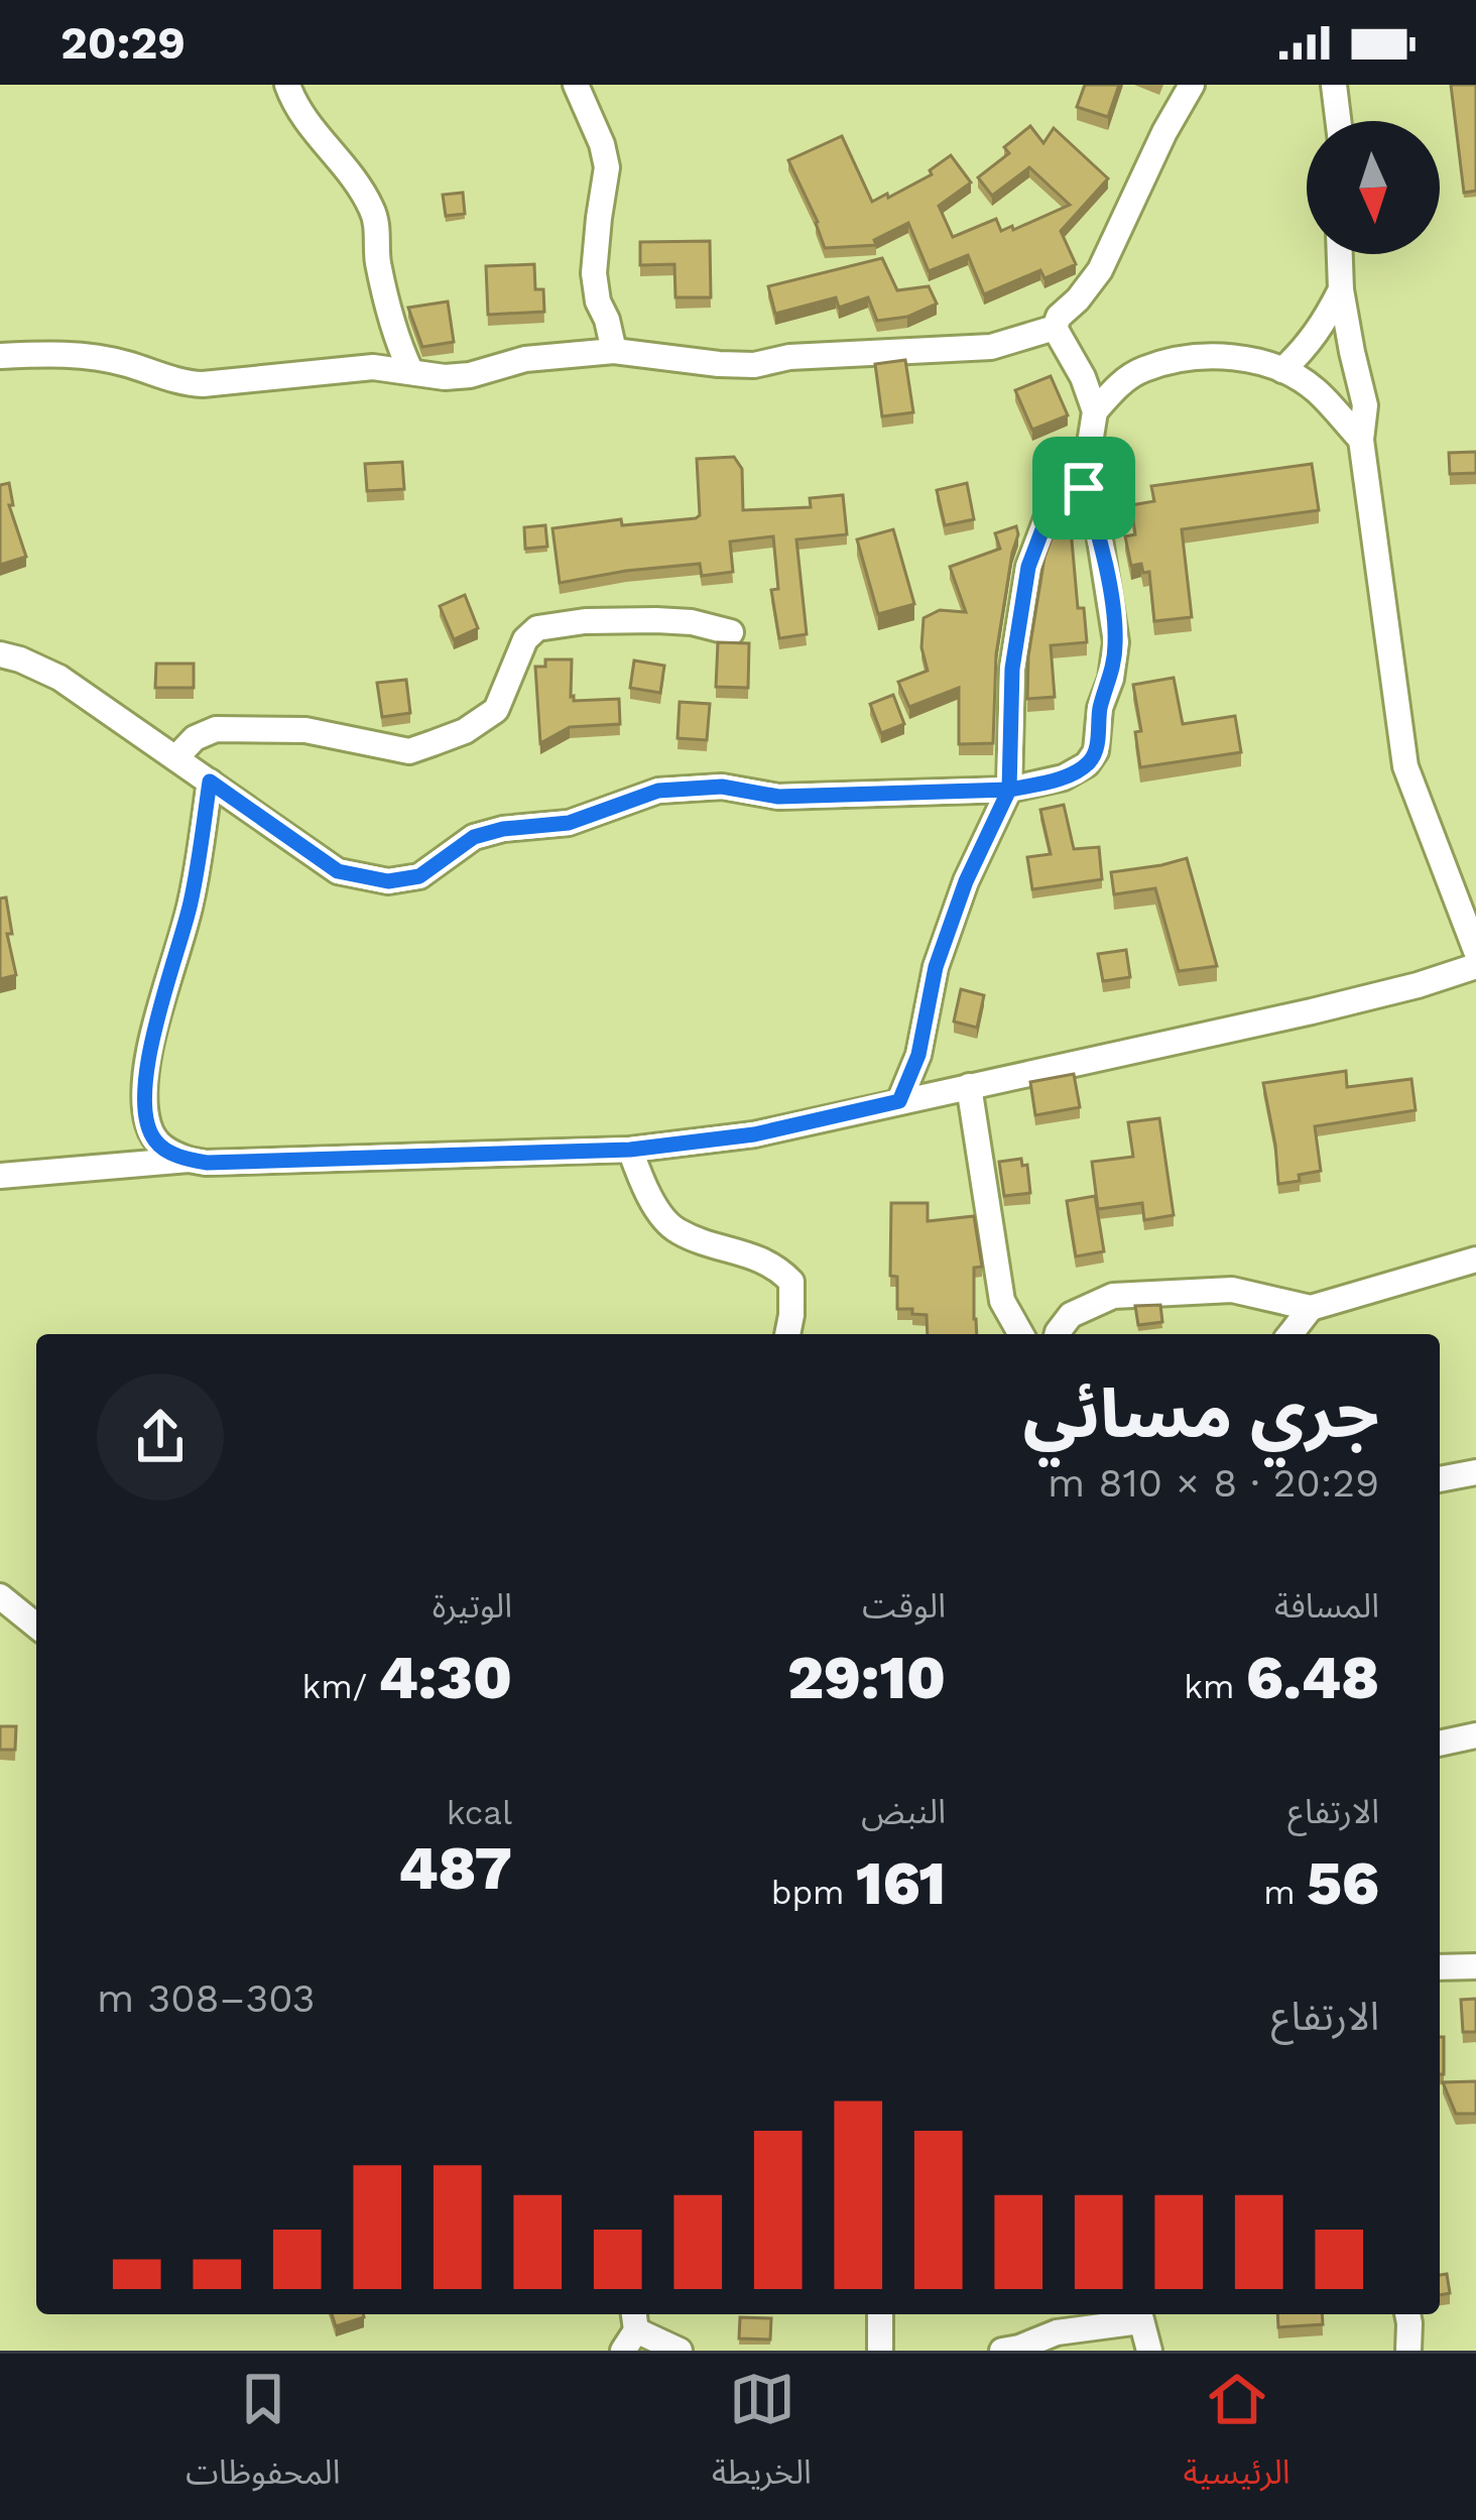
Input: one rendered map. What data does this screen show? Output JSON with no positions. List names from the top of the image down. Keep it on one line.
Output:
{"north":"bottom","page":{"status":"20:29","heading":["جري مسائي","20:29 · 8 × 810 m"],"stats":[["المسافة","6.48 km"],["الوقت","29:10"],["الوتيرة","4:30 /km"],["الارتفاع","56 m"],["النبض","161 bpm"],["kcal","487"]],"chart":["الارتفاع","303–308 m"],"tabs":["الرئيسية","الخريطة","المحفوظات"]}}
